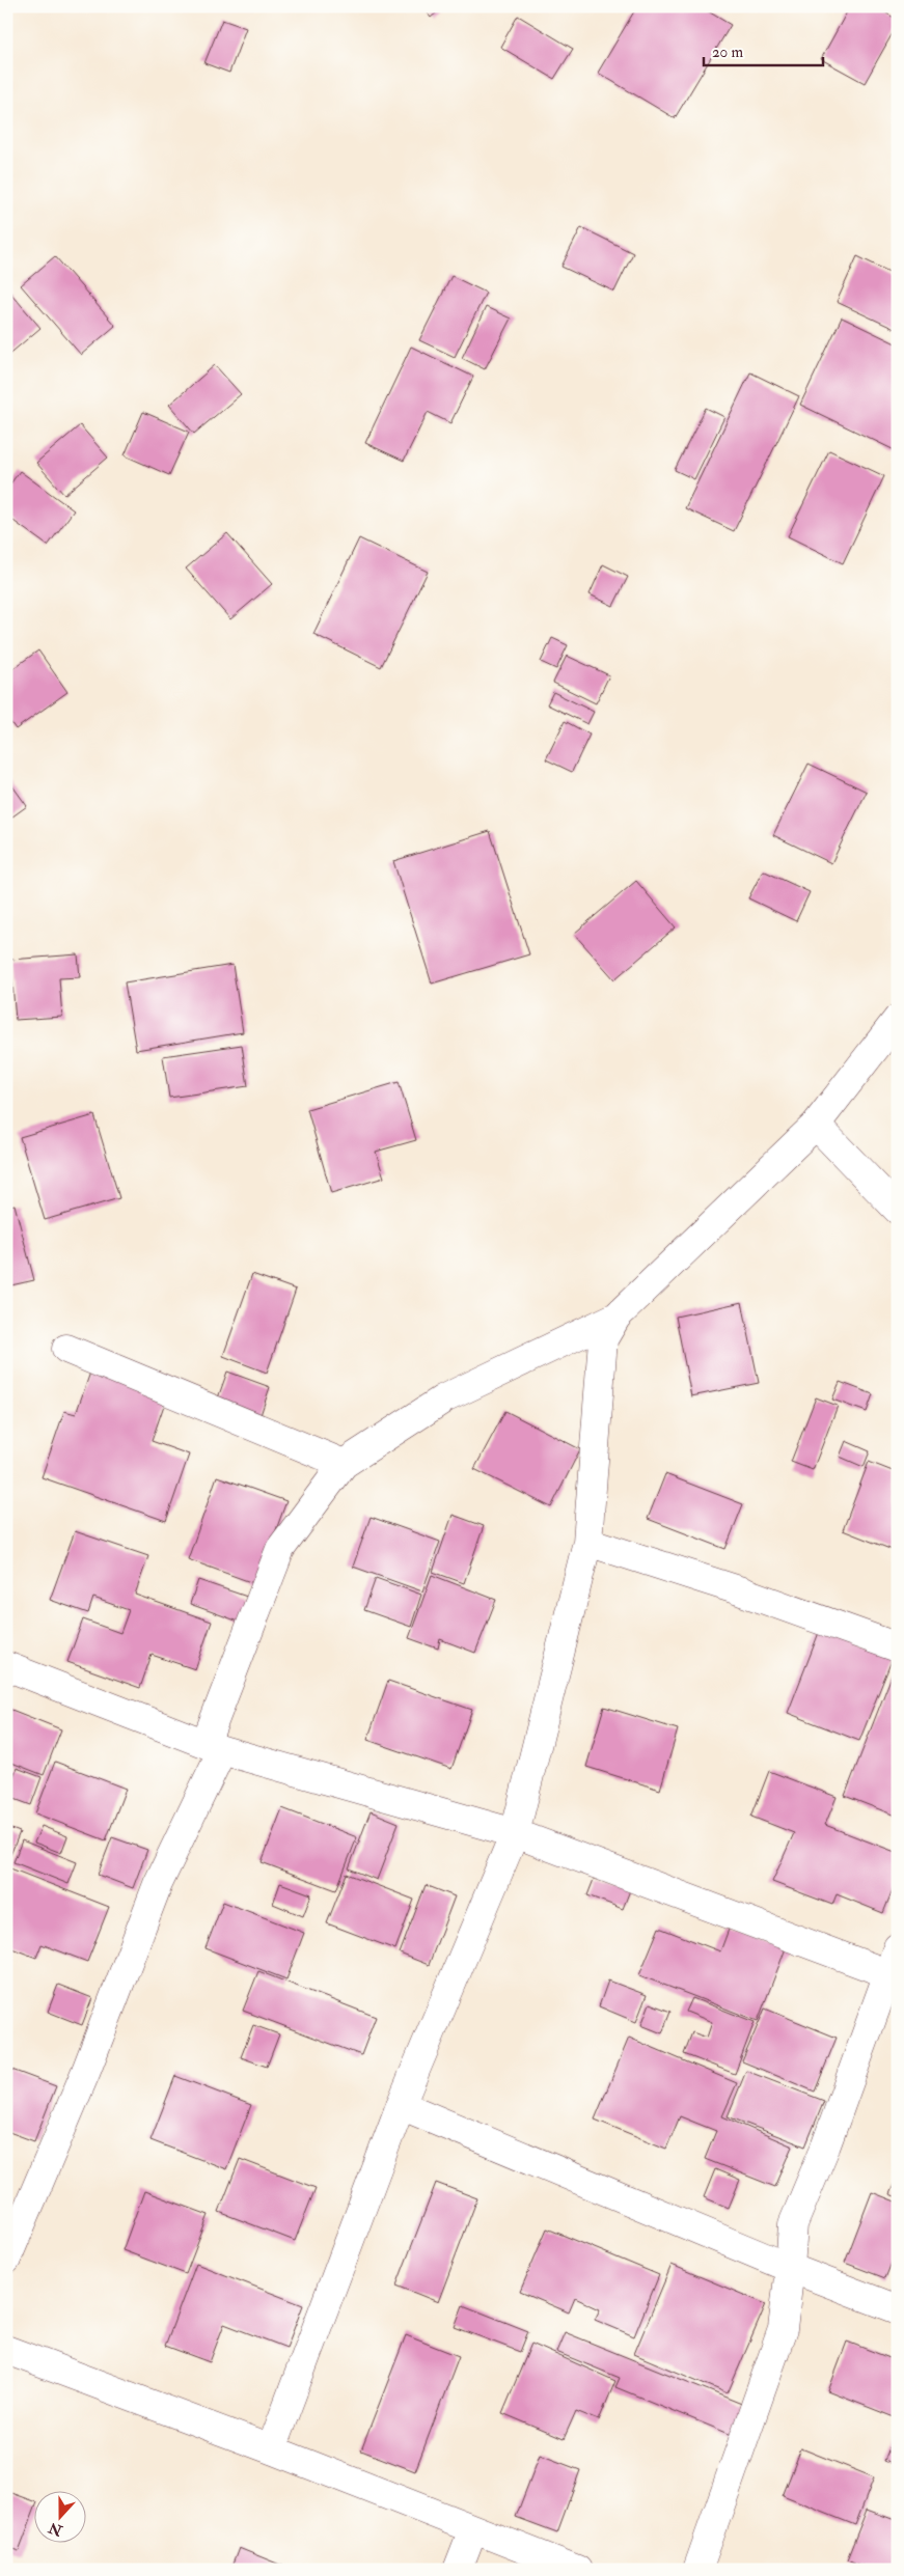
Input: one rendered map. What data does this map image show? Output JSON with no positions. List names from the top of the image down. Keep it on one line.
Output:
{"scale_bar":"20 m","north":"bottom"}
